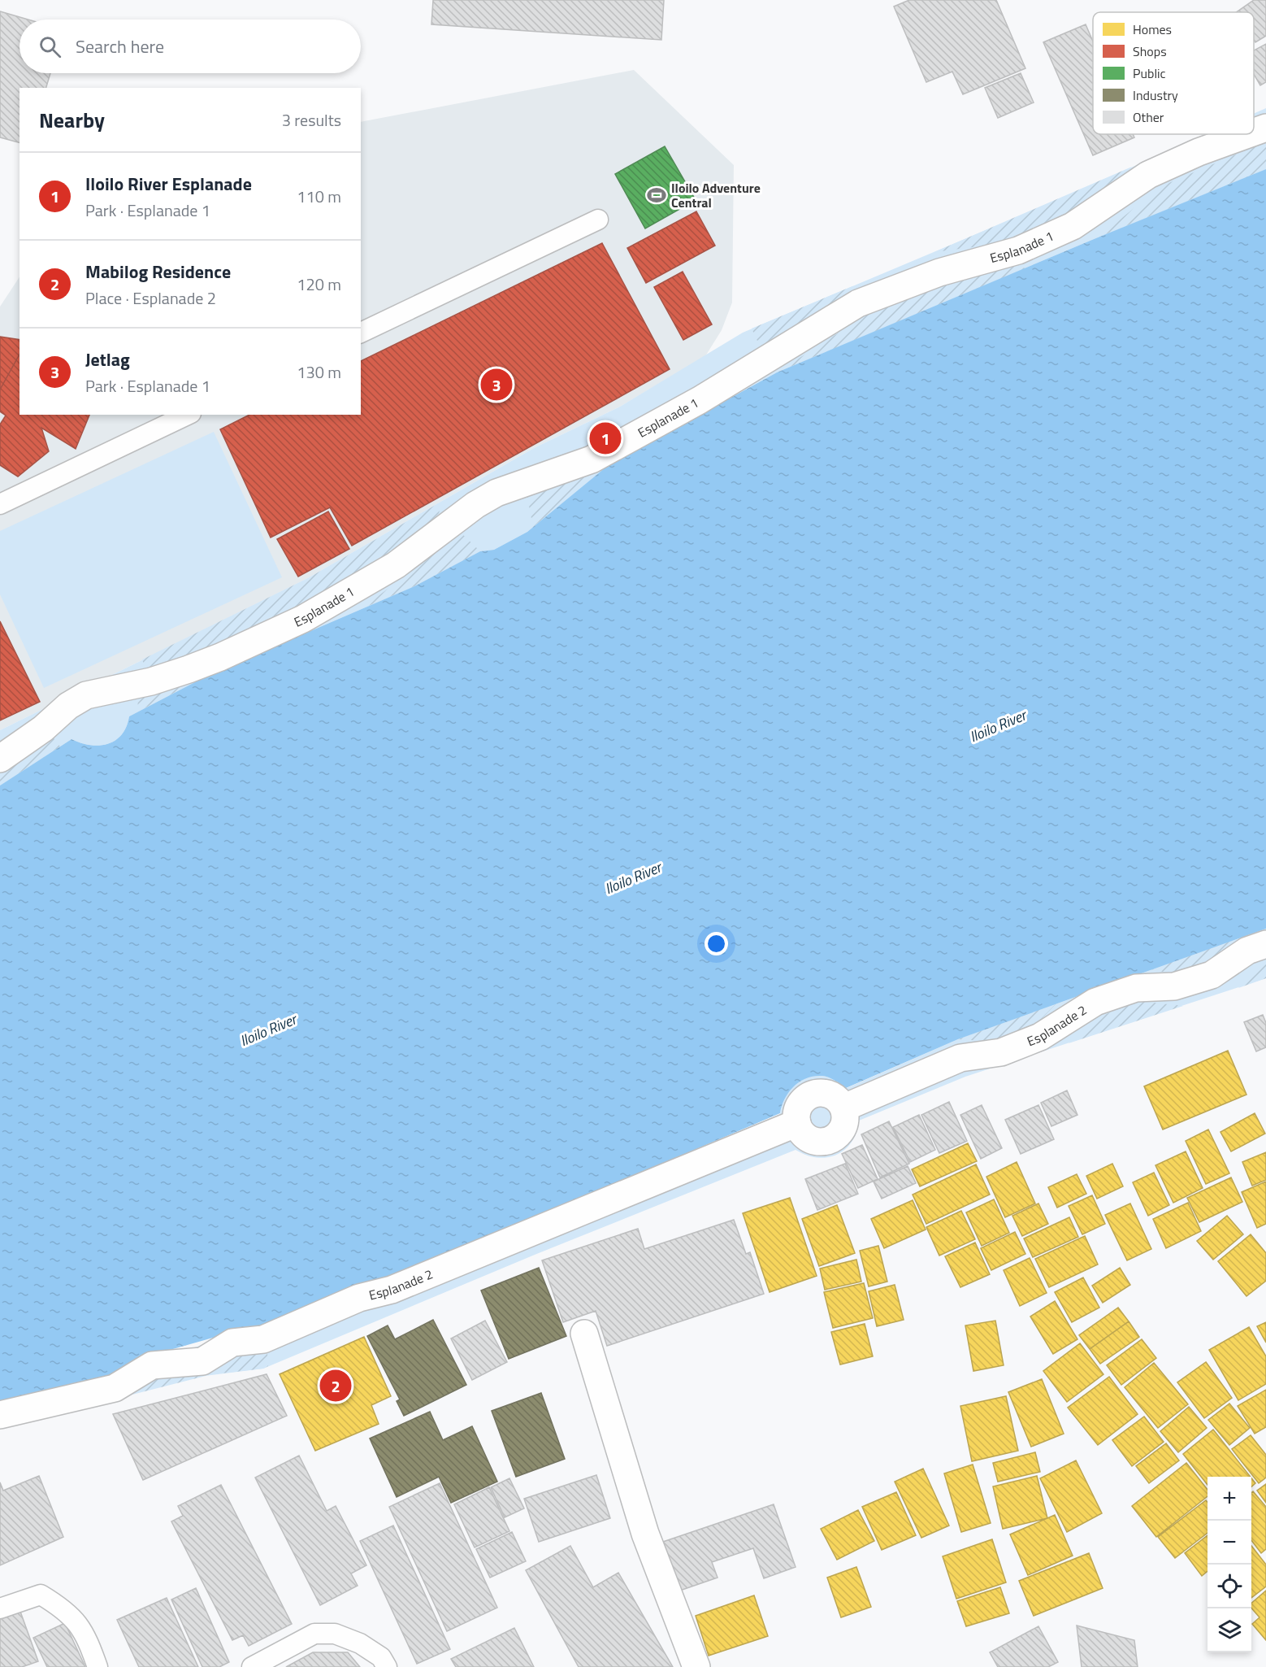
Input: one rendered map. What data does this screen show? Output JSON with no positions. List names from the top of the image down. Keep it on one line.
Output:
{"streets":{"street":["Esplanade 1","Esplanade 2"]},"water":["Iloilo River"],"places":{"sports":["Iloilo Adventure Central"]},"legend":["Homes","Shops","Public","Industry","Other"],"page":{"search":"Search here","heading":["Nearby","3 results"],"list":[{"mark":"1","name":"Iloilo River Esplanade","note":"Park · Esplanade 1","value":"110 m"},{"mark":"2","name":"Mabilog Residence","note":"Place · Esplanade 2","value":"120 m"},{"mark":"3","name":"Jetlag","note":"Park · Esplanade 1","value":"130 m"}],"pins":["3","1","2"],"map_buttons":["+","−"]}}
